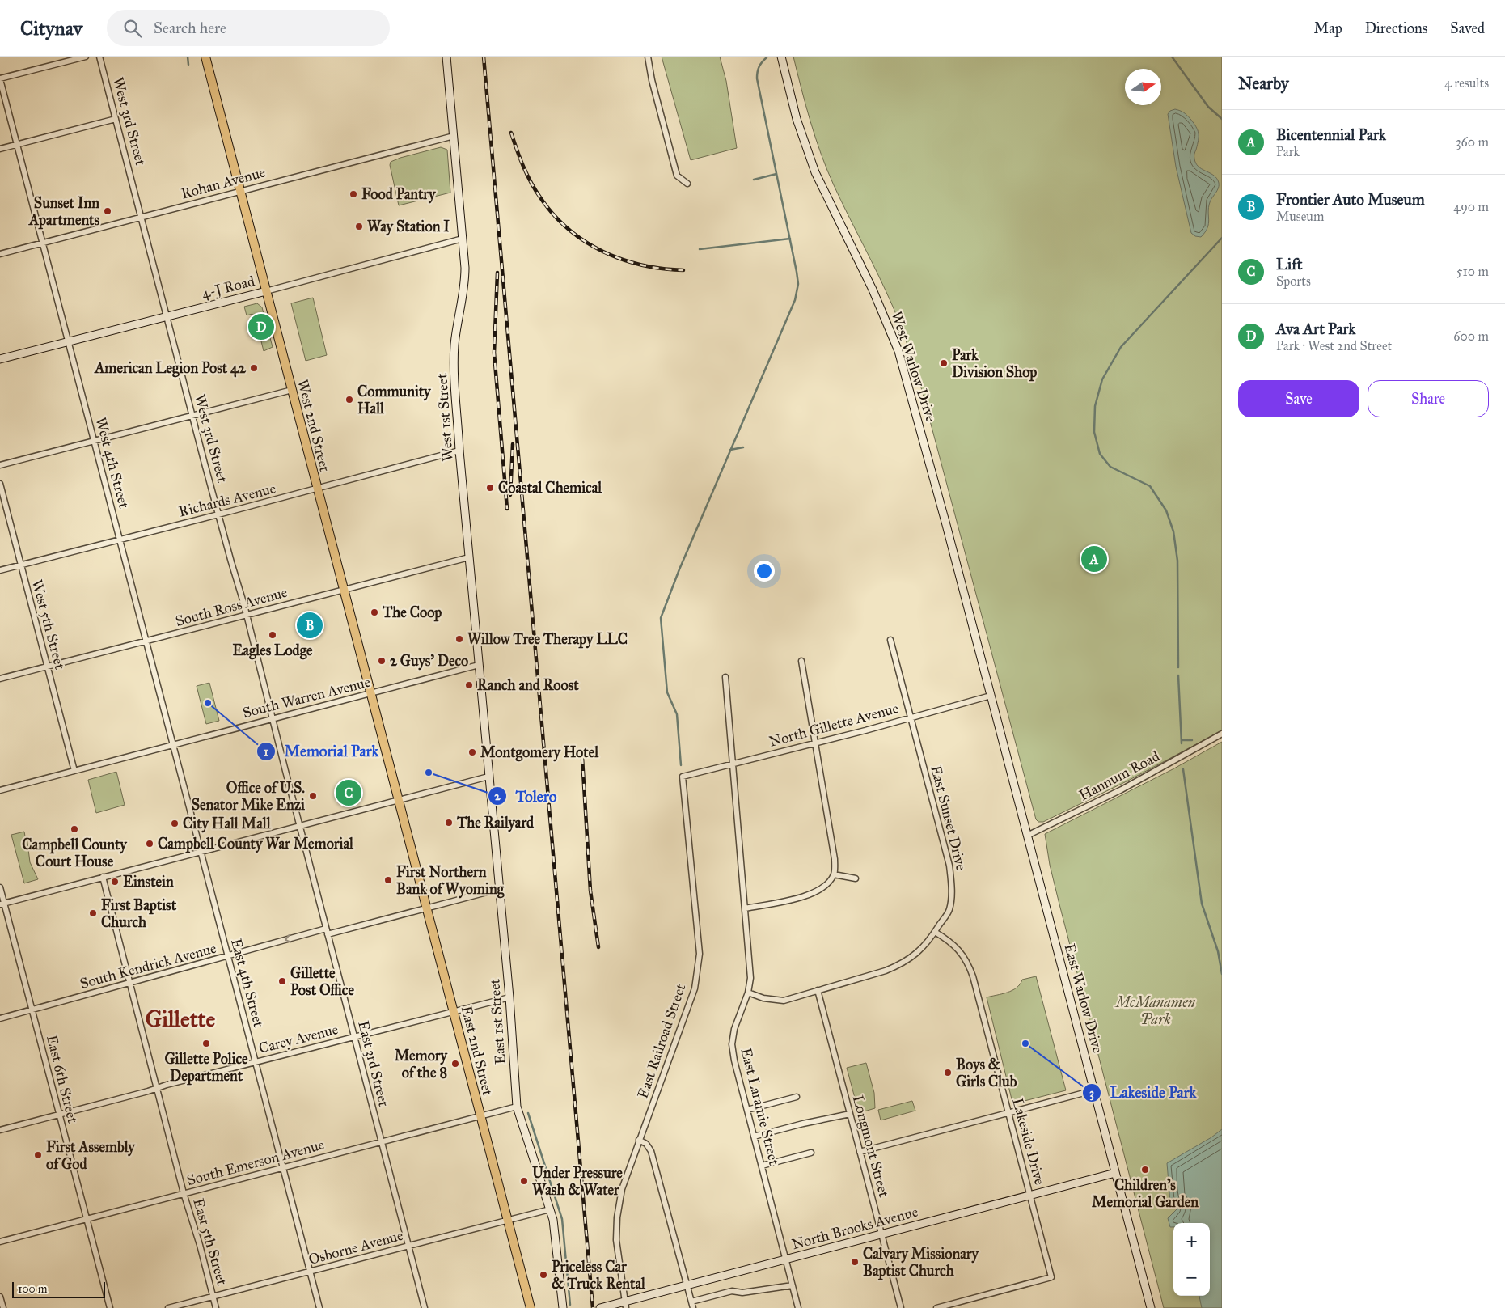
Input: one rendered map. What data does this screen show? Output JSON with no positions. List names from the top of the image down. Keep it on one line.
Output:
{"streets":{"main road":["West 2nd Street","East 2nd Street"],"street":["West 3rd Street","Rohan Avenue","4-J Road","West Warlow Drive","West 1st Street","West 4th Street","Richards Avenue","South Ross Avenue","West 5th Street","South Warren Avenue","North Gillette Avenue","Hannum Road","East Sunset Drive","South Kendrick Avenue","East 4th Street","East Warlow Drive","East 1st Street","Carey Avenue","East Railroad Street","East 3rd Street","East 6th Street","East Laramie Street","Lakeside Drive","Longmont Street","South Emerson Avenue","North Brooks Avenue","East 5th Street","Osborne Avenue"]},"crossings":[["West 3rd Street","Rohan Avenue"],["West 3rd Street","4-J Road"],["West 3rd Street","Richards Avenue"],["West 3rd Street","South Ross Avenue"],["West 3rd Street","South Warren Avenue"],["West 3rd Street","East 3rd Street"],["Rohan Avenue","West 1st Street"],["Rohan Avenue","West 2nd Street"],["Rohan Avenue","West 4th Street"],["4-J Road","West 1st Street"],["4-J Road","West 2nd Street"],["4-J Road","West 4th Street"],["West Warlow Drive","North Gillette Avenue"],["West Warlow Drive","East Warlow Drive"],["West 1st Street","Richards Avenue"],["West 1st Street","South Ross Avenue"],["West 1st Street","South Warren Avenue"],["West 1st Street","East 1st Street"],["West 2nd Street","Richards Avenue"],["West 2nd Street","South Ross Avenue"],["West 2nd Street","South Warren Avenue"],["West 2nd Street","East 2nd Street"],["West 4th Street","Richards Avenue"],["West 4th Street","South Ross Avenue"],["West 4th Street","South Warren Avenue"],["West 4th Street","East 4th Street"],["Richards Avenue","West 5th Street"],["South Ross Avenue","West 5th Street"],["West 5th Street","South Warren Avenue"],["North Gillette Avenue","East Sunset Drive"],["North Gillette Avenue","East Warlow Drive"],["North Gillette Avenue","East Railroad Street"],["North Gillette Avenue","East Laramie Street"],["Hannum Road","East Warlow Drive"],["East Sunset Drive","East Laramie Street"],["East Sunset Drive","Lakeside Drive"],["East Sunset Drive","Longmont Street"],["South Kendrick Avenue","East 4th Street"],["South Kendrick Avenue","East 1st Street"],["South Kendrick Avenue","East 2nd Street"],["South Kendrick Avenue","East 3rd Street"],["South Kendrick Avenue","East 6th Street"],["South Kendrick Avenue","East 5th Street"],["East 4th Street","Carey Avenue"],["East 4th Street","South Emerson Avenue"],["East 4th Street","Osborne Avenue"],["East Warlow Drive","North Brooks Avenue"],["East 1st Street","Carey Avenue"],["East 1st Street","South Emerson Avenue"],["East 1st Street","Osborne Avenue"],["Carey Avenue","East 2nd Street"],["Carey Avenue","East 3rd Street"],["Carey Avenue","East 6th Street"],["Carey Avenue","East 5th Street"],["East Railroad Street","North Brooks Avenue"],["East 2nd Street","South Emerson Avenue"],["East 2nd Street","Osborne Avenue"],["East 3rd Street","South Emerson Avenue"],["East 3rd Street","Osborne Avenue"],["East 6th Street","South Emerson Avenue"],["East Laramie Street","North Brooks Avenue"],["Lakeside Drive","North Brooks Avenue"],["Longmont Street","North Brooks Avenue"],["South Emerson Avenue","East 5th Street"],["East 5th Street","Osborne Avenue"]],"districts":["Gillette"],"parks":["McManamen Park"],"places":["Food Pantry","Sunset Inn Apartments","Way Station I","Park Division Shop","American Legion Post 42","Community Hall","Coastal Chemical","The Coop","Eagles Lodge","Willow Tree Therapy LLC","2 Guys' Deco","Ranch and Roost","Memorial Park","Montgomery Hotel","Tolero","Office of U.S. Senator Mike Enzi","The Railyard","City Hall Mall","Campbell County Court House","Campbell County War Memorial","First Northern Bank of Wyoming","Einstein","First Baptist Church","Gillette Post Office","Gillette Police Department","Lakeside Park","Memory of the 8","Boys & Girls Club","First Assembly of God","Children's Memorial Garden","Under Pressure Wash & Water","Calvary Missionary Baptist Church","Priceless Car & Truck Rental"],"scale_bar":"100 m","north":"right","page":{"header":"Citynav","search":"Search here","nav":["Map","Directions","Saved"],"heading":["Nearby","4 results"],"list":[{"mark":"A","name":"Bicentennial Park","note":"Park","value":"360 m"},{"mark":"B","name":"Frontier Auto Museum","note":"Museum","value":"490 m"},{"mark":"C","name":"Lift","note":"Sports","value":"510 m"},{"mark":"D","name":"Ava Art Park","note":"Park · West 2nd Street","value":"600 m"}],"pins":["D","A","B","C"],"buttons":["Save","Share"],"map_buttons":["+","−"],"scale":"100 m"}}
